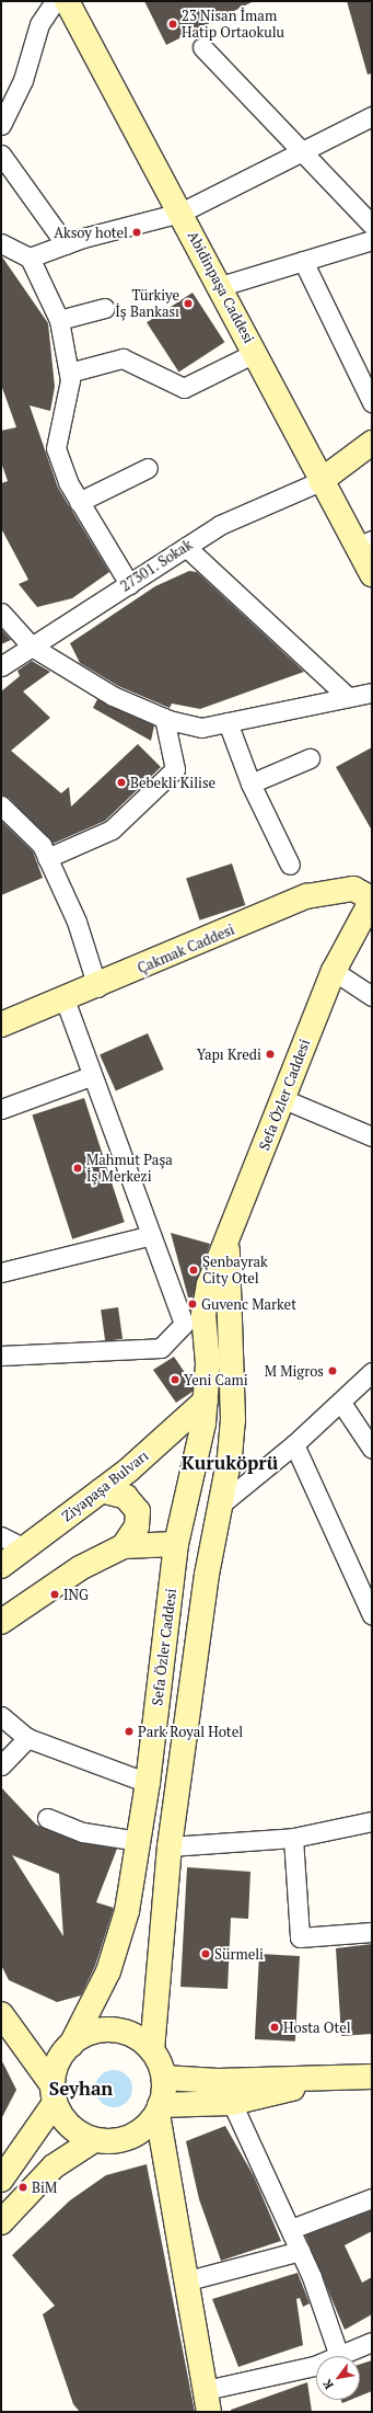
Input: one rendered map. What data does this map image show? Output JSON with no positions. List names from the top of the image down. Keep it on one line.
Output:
{"streets":{"main road":["Abidinpaşa Caddesi","Çakmak Caddesi","Sefa Özler Caddesi","Ziyapaşa Bulvarı"],"street":["27301. Sokak"]},"crossings":[["Abidinpaşa Caddesi","27301. Sokak"],["Çakmak Caddesi","Sefa Özler Caddesi"],["Sefa Özler Caddesi","Ziyapaşa Bulvarı"]],"districts":["Kuruköprü","Seyhan"],"places":["23 Nisan İmam Hatip Ortaokulu","Aksoy hotel","Türkiye İş Bankası","Bebekli Kilise","Yapı Kredi","Mahmut Paşa İş Merkezi","Şenbayrak City Otel","Guvenc Market","M Migros","Yeni Cami","ING","Park Royal Hotel","Sürmeli","Hosta Otel","BiM"],"north":"bottom left"}
